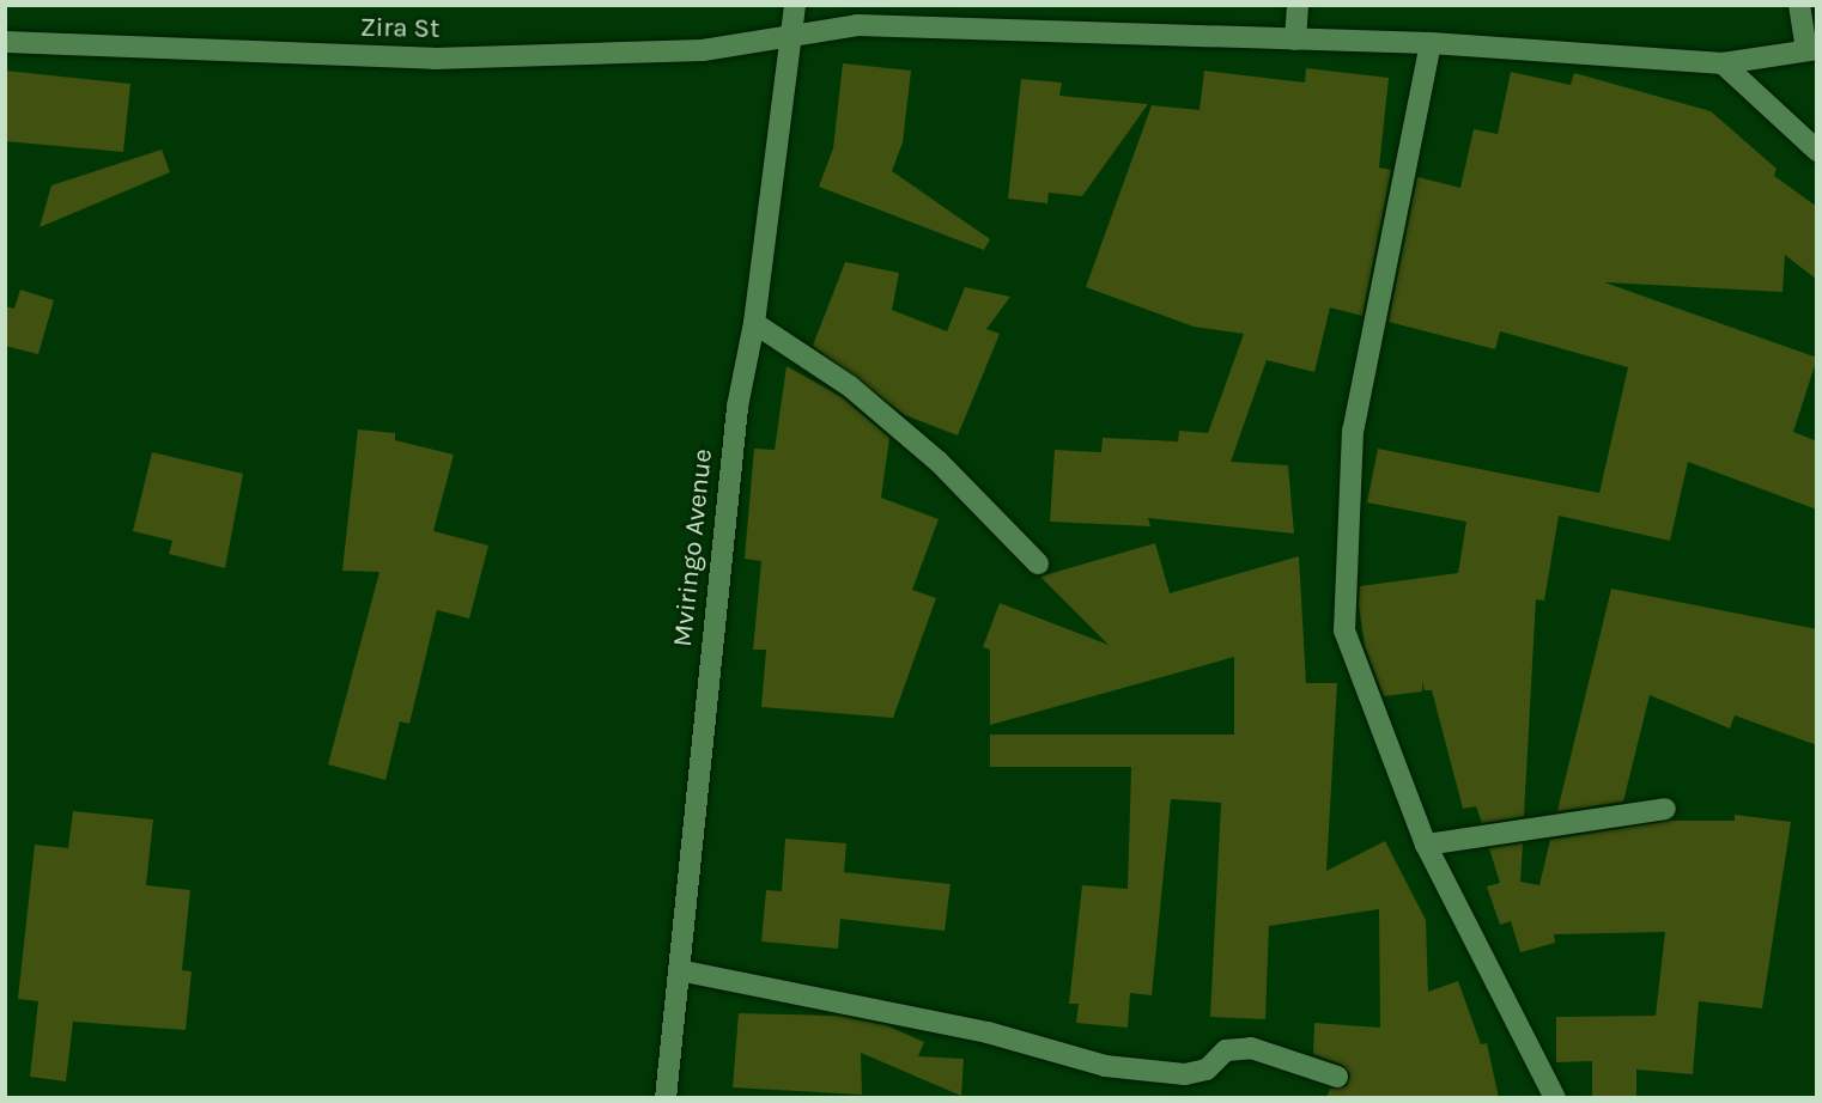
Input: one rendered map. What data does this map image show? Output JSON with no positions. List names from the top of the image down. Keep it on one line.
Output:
{"streets":{"street":["Zira St","Mviringo Avenue"]},"crossings":[["Zira St","Mviringo Avenue"]]}
